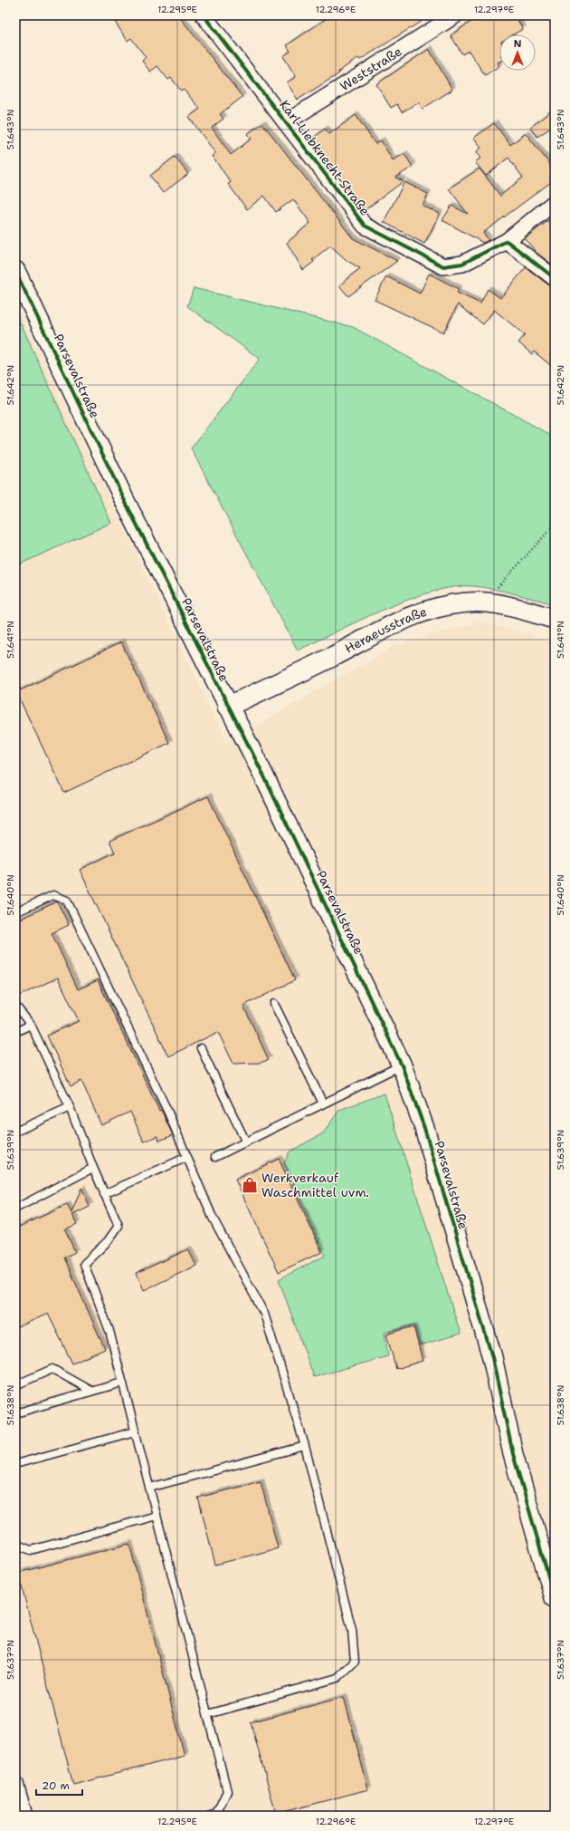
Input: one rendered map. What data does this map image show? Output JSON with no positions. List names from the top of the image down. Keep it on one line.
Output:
{"streets":{"street":["Weststraße","Karl-Liebknecht-Straße","Parsevalstraße","Heraeusstraße"]},"crossings":[["Weststraße","Karl-Liebknecht-Straße"],["Parsevalstraße","Heraeusstraße"]],"places":{"shop":["Werkverkauf Waschmittel uvm."]},"scale_bar":"20 m","north":"top","coordinates":["12.295°E","12.296°E","12.297°E","51.643°N","51.642°N","51.641°N","51.640°N","51.639°N","51.638°N","51.637°N"]}
